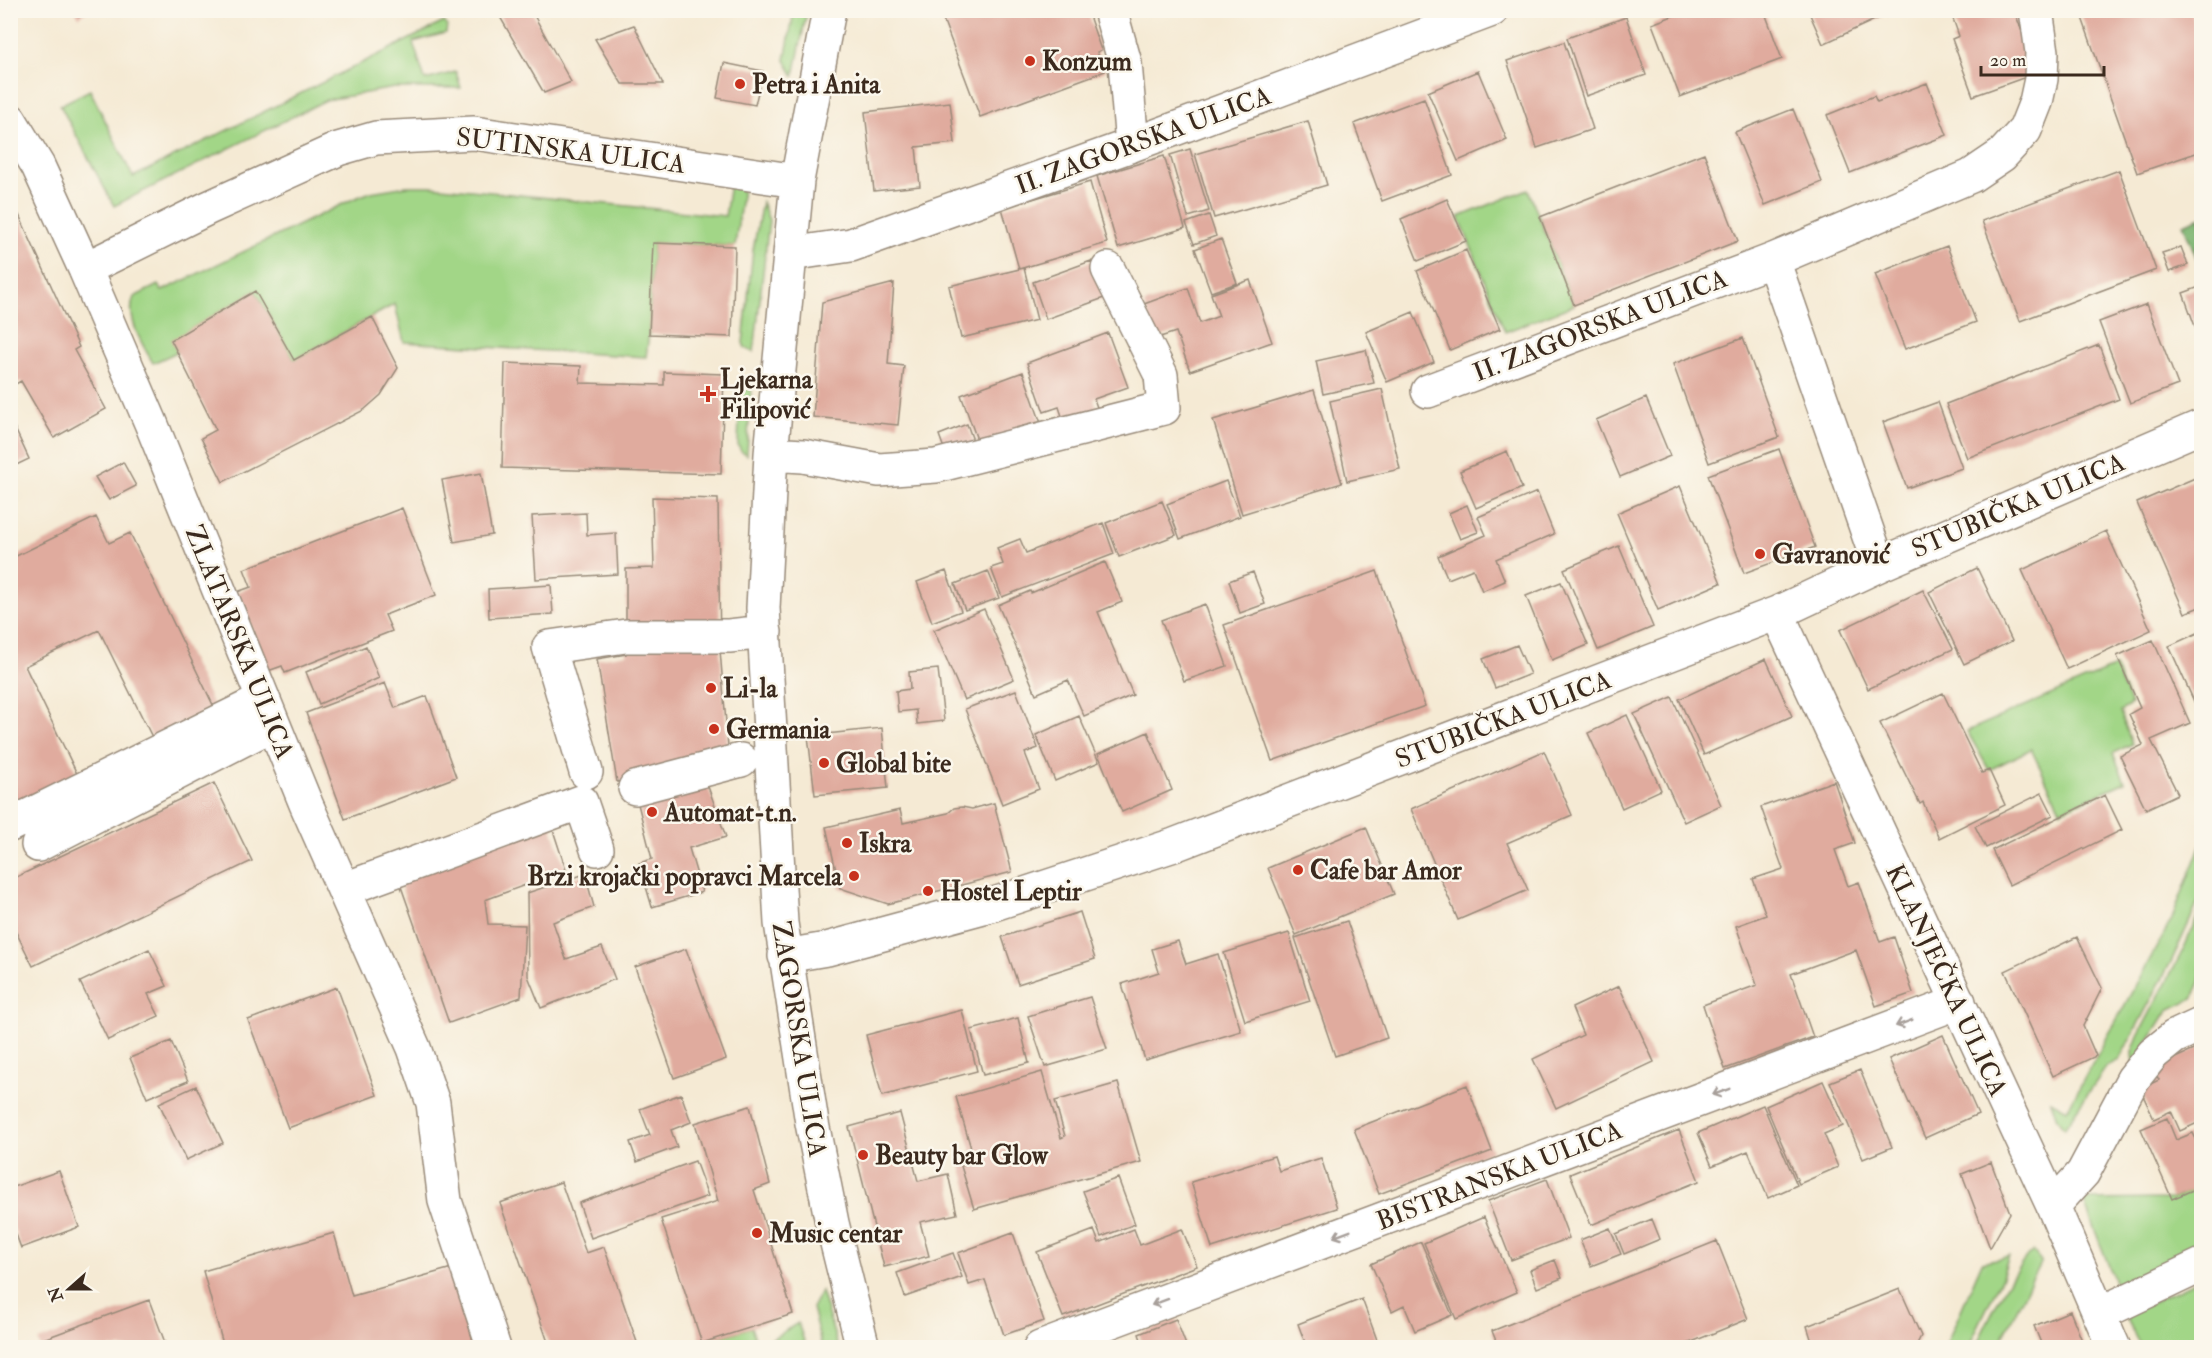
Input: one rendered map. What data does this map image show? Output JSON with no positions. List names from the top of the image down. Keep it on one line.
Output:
{"streets":{"street":["II. ZAGORSKA ULICA","SUTINSKA ULICA","STUBIČKA ULICA","ZLATARSKA ULICA","KLANJEČKA ULICA","ZAGORSKA ULICA","BISTRANSKA ULICA"]},"crossings":[["II. ZAGORSKA ULICA","ZAGORSKA ULICA"],["SUTINSKA ULICA","ZLATARSKA ULICA"],["SUTINSKA ULICA","ZAGORSKA ULICA"],["STUBIČKA ULICA","KLANJEČKA ULICA"],["STUBIČKA ULICA","ZAGORSKA ULICA"],["KLANJEČKA ULICA","BISTRANSKA ULICA"]],"one_way":["BISTRANSKA ULICA"],"places":{"other":["Konzum","Petra i Anita","Gavranović","Li-la","Germania","Global bite","Automat-t.n.","Iskra","Cafe bar Amor","Brzi krojački popravci Marcela","Hostel Leptir","Beauty bar Glow","Music centar"],"health":["Ljekarna Filipović"]},"scale_bar":"20 m","north":"left"}
